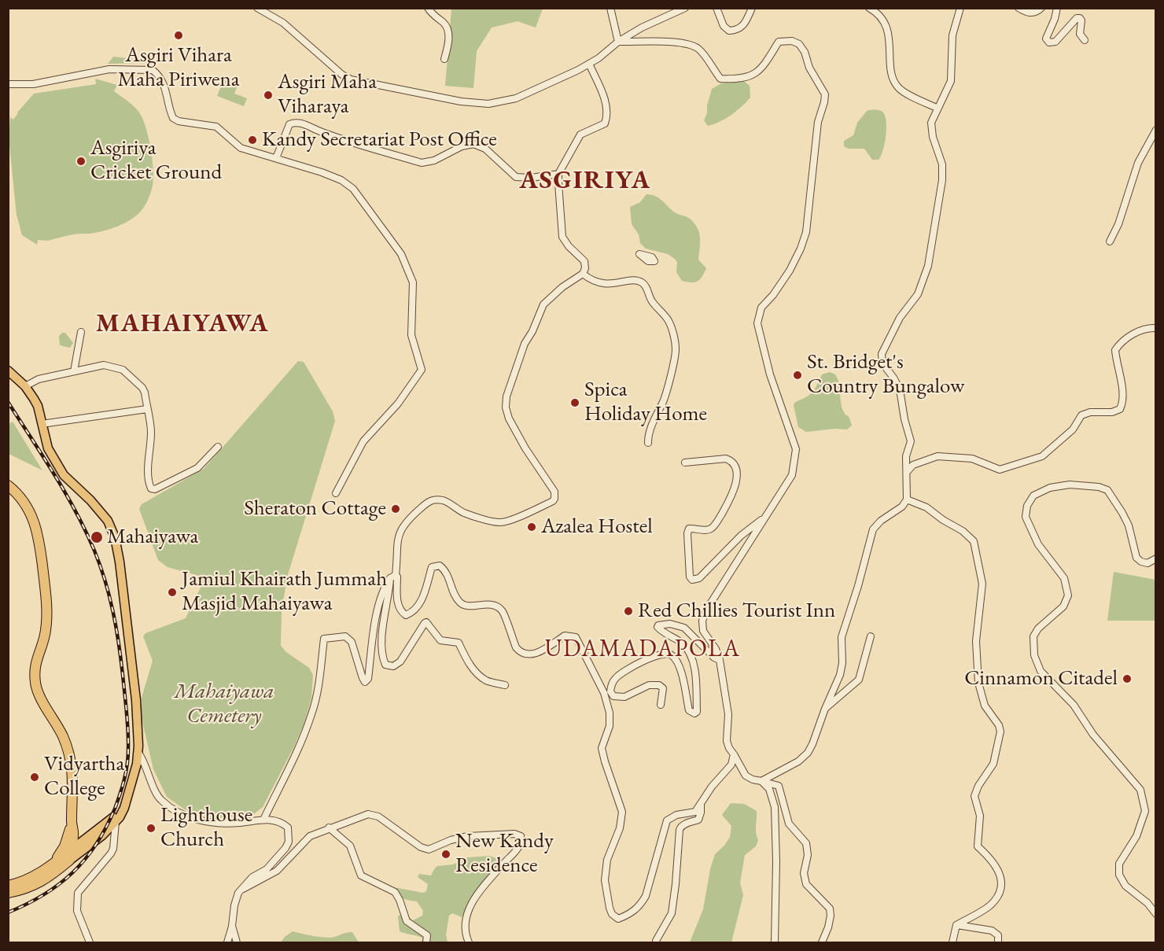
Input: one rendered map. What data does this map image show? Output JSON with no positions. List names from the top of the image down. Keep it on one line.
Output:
{"districts":["ASGIRIYA","MAHAIYAWA","UDAMADAPOLA"],"parks":["Mahaiyawa Cemetery"],"places":["Asgiri Vihara Maha Piriwena","Asgiri Maha Viharaya","Kandy Secretariat Post Office","Asgiriya Cricket Ground","St. Bridget's Country Bungalow","Spica Holiday Home","Sheraton Cottage","Azalea Hostel","Mahaiyawa","Jamiul Khairath Jummah Masjid Mahaiyawa","Red Chillies Tourist Inn","Cinnamon Citadel","Vidyartha College","Lighthouse Church","New Kandy Residence"]}
